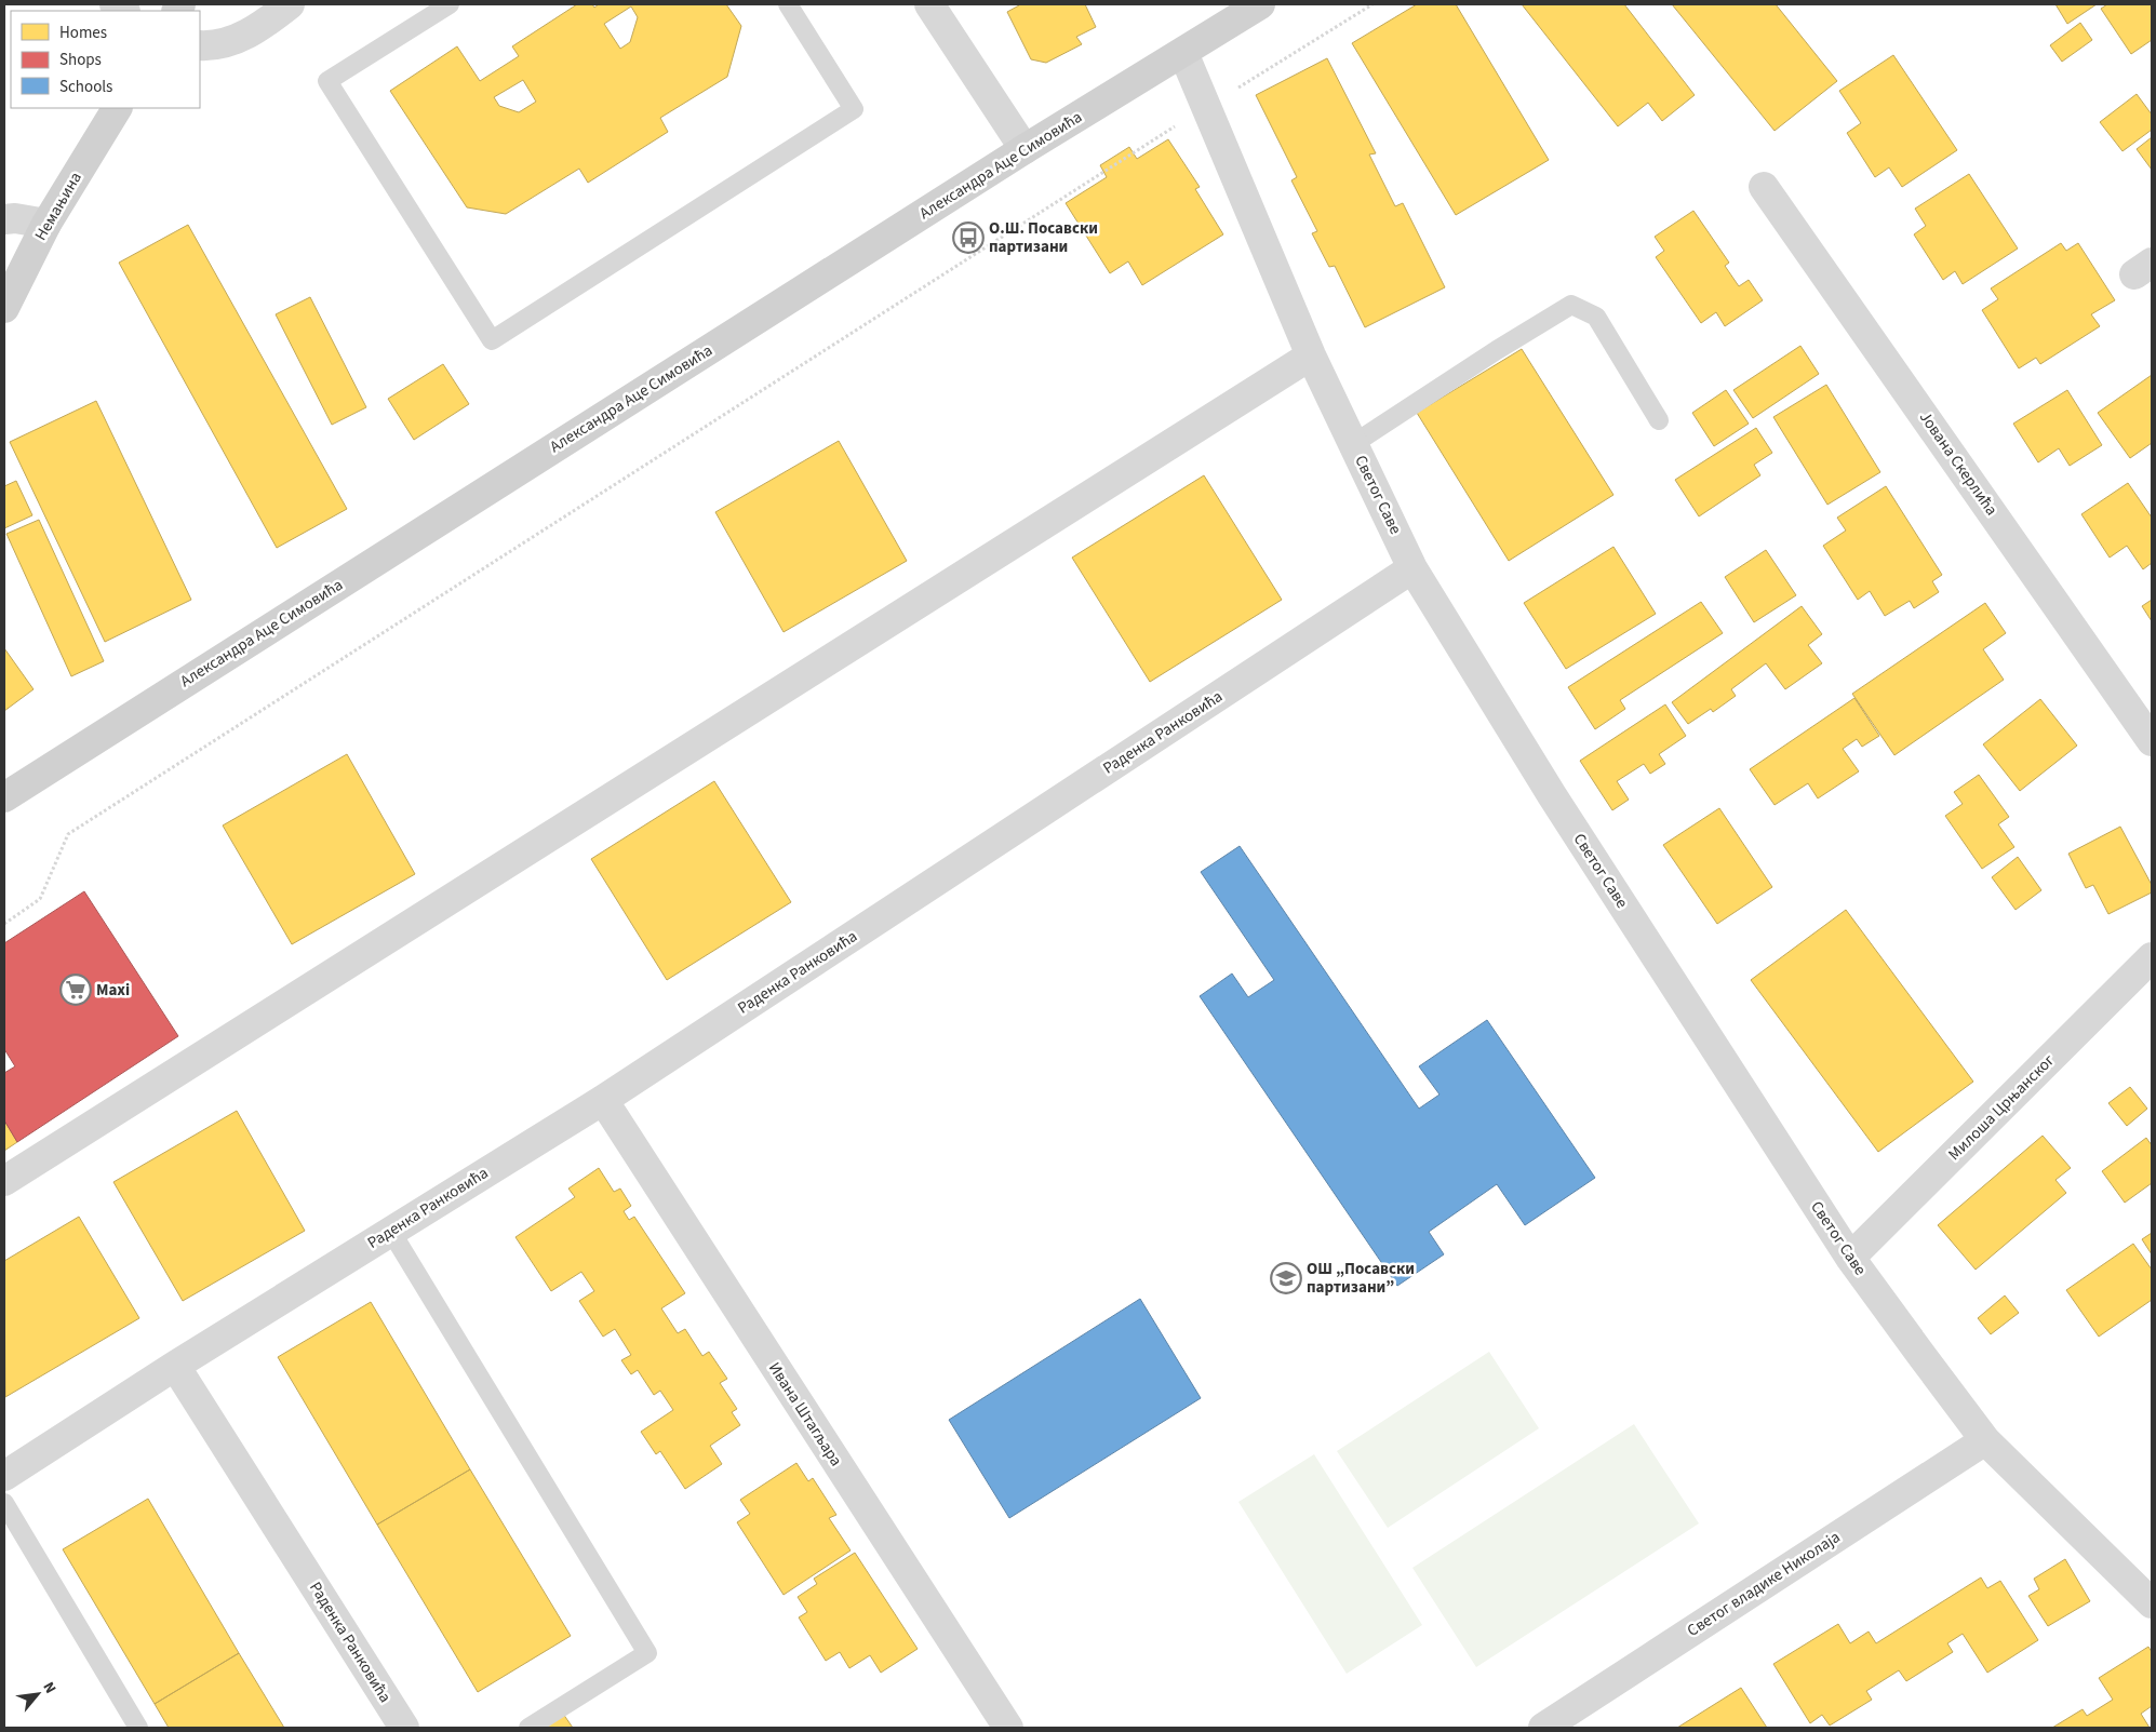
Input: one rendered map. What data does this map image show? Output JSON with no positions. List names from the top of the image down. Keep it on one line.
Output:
{"streets":{"street":["Александра Аце Симовића","Немањина","Јована Скерлића","Светог Саве","Раденка Ранковића","Милоша Црњанског","Ивана Штагљара","Светог владике Николаја"]},"crossings":[["Александра Аце Симовића","Светог Саве"],["Светог Саве","Раденка Ранковића"],["Светог Саве","Милоша Црњанског"],["Светог Саве","Светог владике Николаја"],["Раденка Ранковића","Ивана Штагљара"]],"places":{"bus stop":["О.Ш. Посавски партизани"],"supermarket":["Maxi"],"school or university":["ОШ „Посавски партизани”"]},"legend":["Homes","Shops","Schools"],"north":"top right"}
